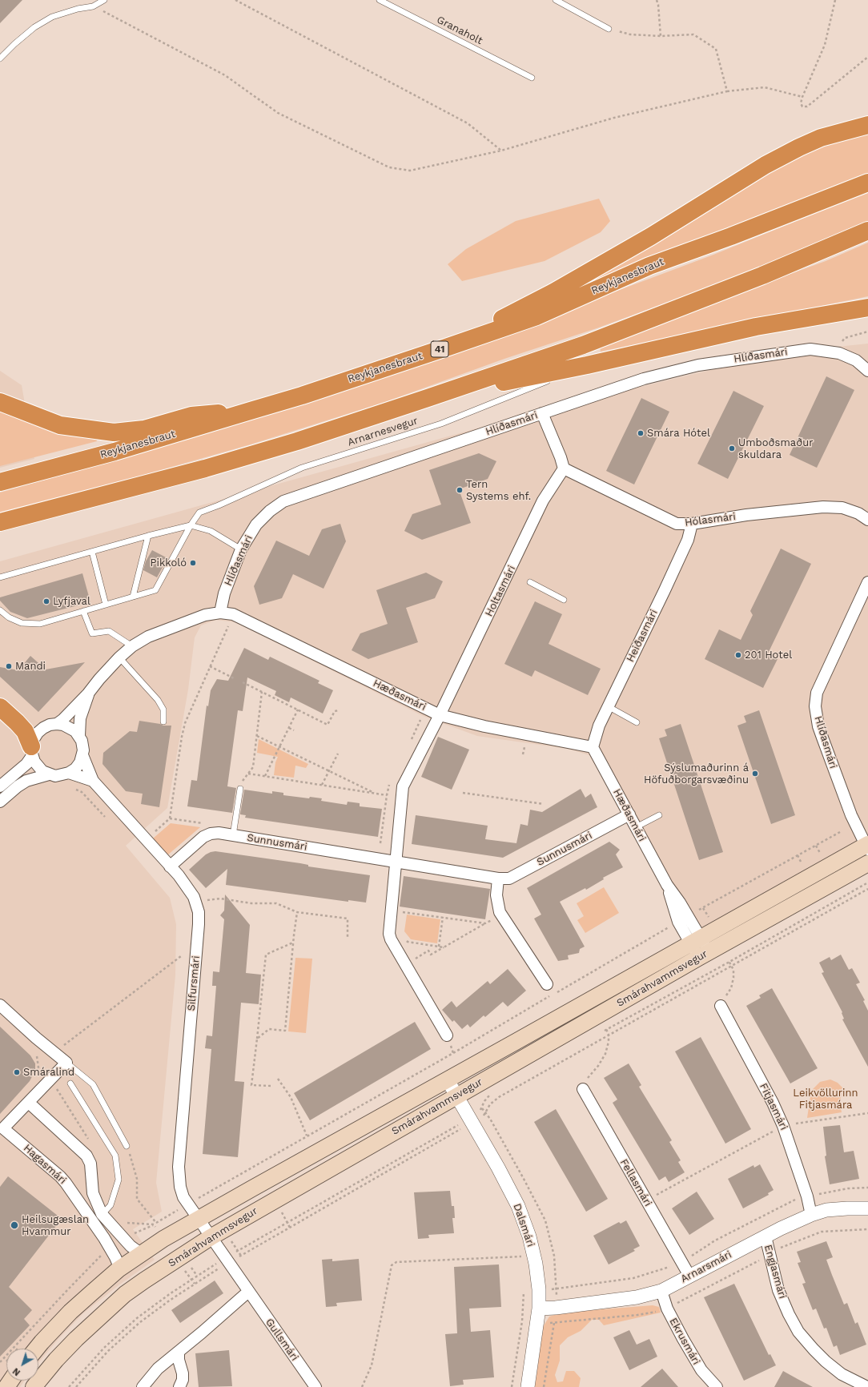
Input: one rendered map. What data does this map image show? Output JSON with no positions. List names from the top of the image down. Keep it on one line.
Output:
{"streets":{"highway":["Reykjanesbraut","41"],"main road":["Smárahvammsvegur"],"street":["Hlíðasmári","Hólasmári","Holtasmári","Heiðasmári","Hæðasmári","Sunnusmári","Silfursmári","Fitjasmári","Hagasmári","Fellasmári","Dalsmári","Arnarsmári","Engjasmári","Gullsmári","Ekrusmári"],"lane":["Granaholt","Arnarnesvegur"]},"crossings":[["Hlíðasmári","Hæðasmári"],["Hlíðasmári","Smárahvammsvegur"],["Hólasmári","Holtasmári"],["Hólasmári","Heiðasmári"],["Holtasmári","Hæðasmári"],["Heiðasmári","Hæðasmári"],["Hæðasmári","Sunnusmári"],["Hæðasmári","Smárahvammsvegur"],["Hæðasmári","Silfursmári"],["Sunnusmári","Silfursmári"],["Smárahvammsvegur","Silfursmári"],["Smárahvammsvegur","Hagasmári"],["Smárahvammsvegur","Dalsmári"],["Smárahvammsvegur","Gullsmári"],["Silfursmári","Gullsmári"],["Fitjasmári","Arnarsmári"],["Fellasmári","Arnarsmári"],["Dalsmári","Arnarsmári"],["Arnarsmári","Engjasmári"],["Arnarsmári","Ekrusmári"]],"parks":["Leikvöllurinn Fitjasmára"],"places":["Smára Hótel","Umboðsmaður skuldara","Tern Systems ehf.","Pikkoló","Lyfjaval","201 Hotel","Mandi","Sýslumaðurinn á Höfuðborgarsvæðinu","Smáralind","Heilsugæslan Hvammur"],"north":"bottom left"}
